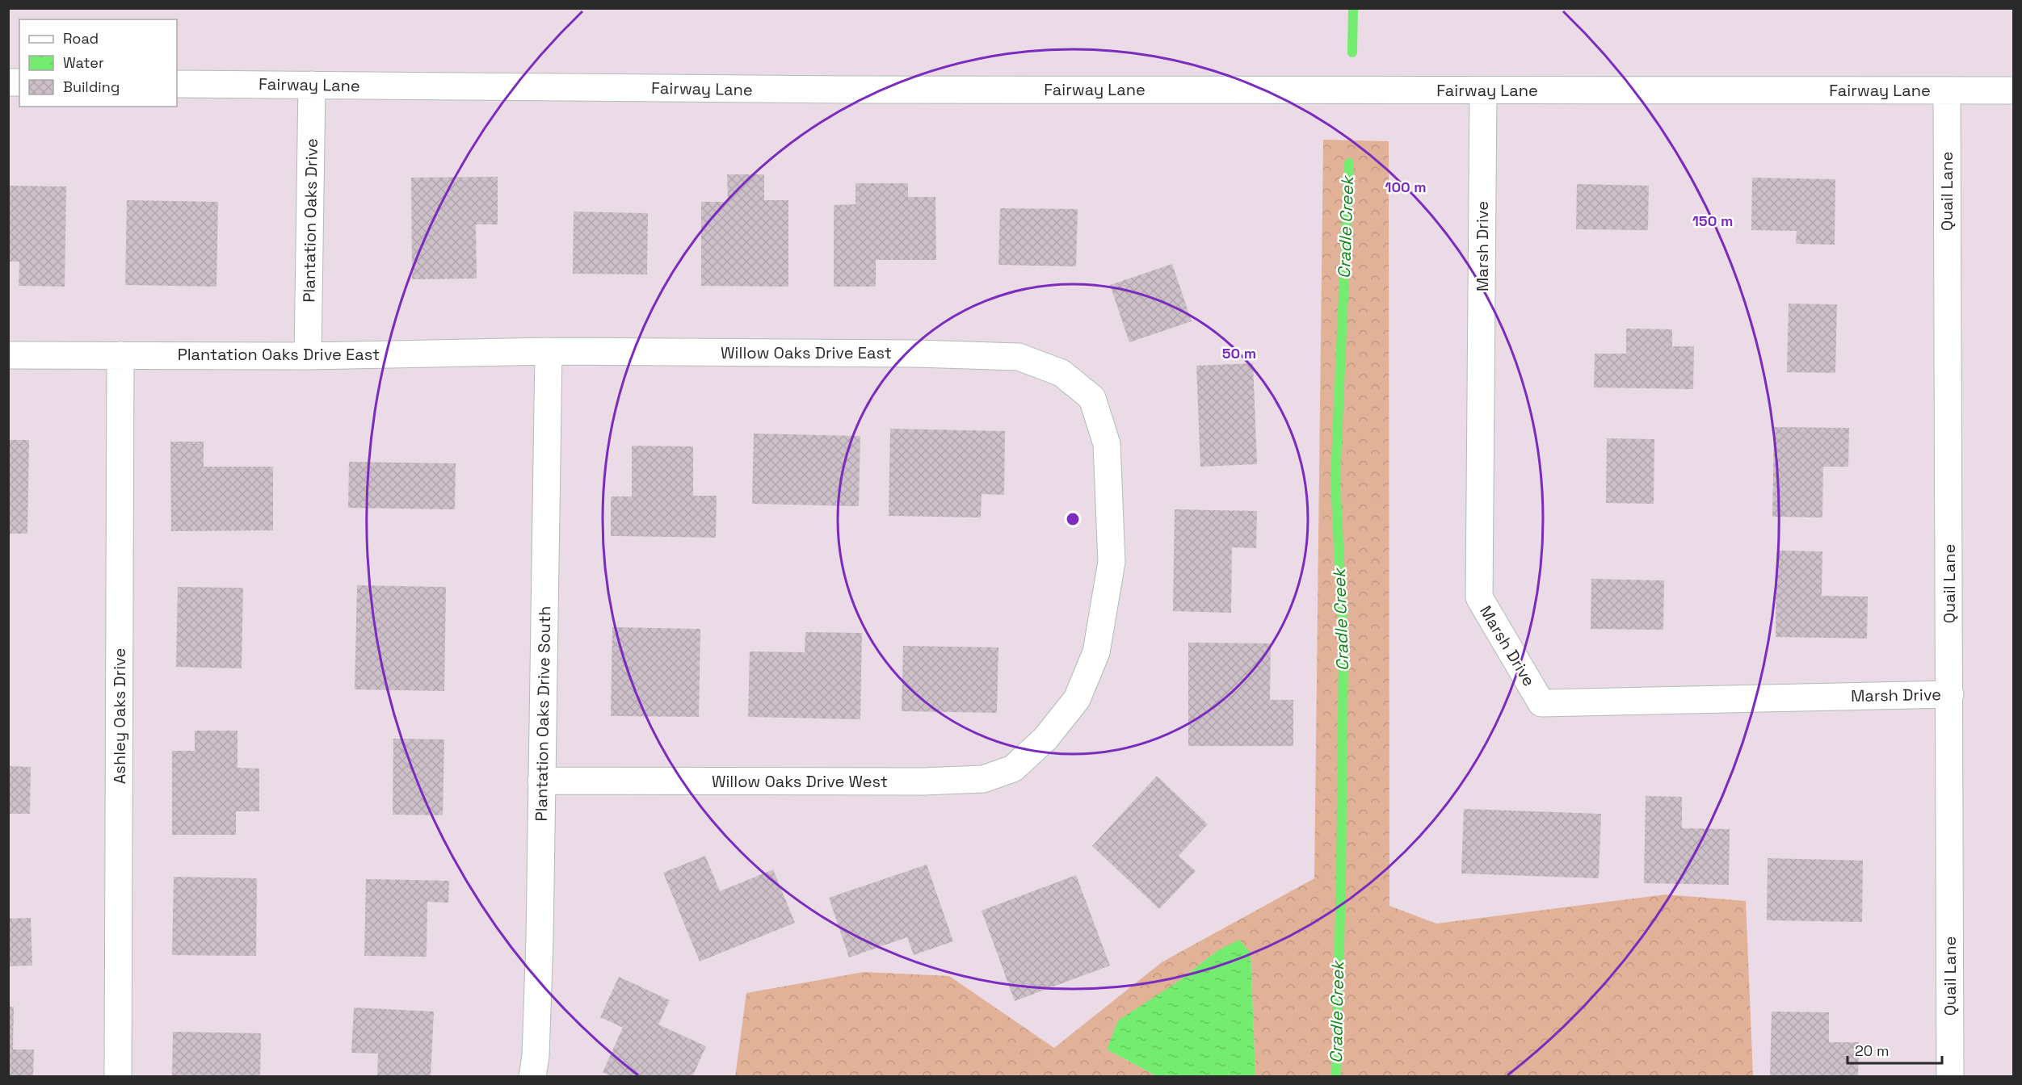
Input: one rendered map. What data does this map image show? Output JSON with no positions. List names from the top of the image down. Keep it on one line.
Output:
{"streets":{"street":["Fairway Lane","Quail Lane","Plantation Oaks Drive","Marsh Drive","Willow Oaks Drive East","Plantation Oaks Drive East","Plantation Oaks Drive South","Ashley Oaks Drive","Willow Oaks Drive West"]},"crossings":[["Fairway Lane","Quail Lane"],["Fairway Lane","Plantation Oaks Drive"],["Fairway Lane","Marsh Drive"],["Quail Lane","Marsh Drive"],["Plantation Oaks Drive","Plantation Oaks Drive East"],["Willow Oaks Drive East","Plantation Oaks Drive East"],["Willow Oaks Drive East","Plantation Oaks Drive South"],["Willow Oaks Drive East","Willow Oaks Drive West"],["Plantation Oaks Drive East","Plantation Oaks Drive South"],["Plantation Oaks Drive East","Ashley Oaks Drive"],["Plantation Oaks Drive South","Willow Oaks Drive West"]],"water":["Cradle Creek"],"legend":["Road","Water","Building"],"scale_bar":"20 m","rings":["100 m","150 m","50 m"]}
